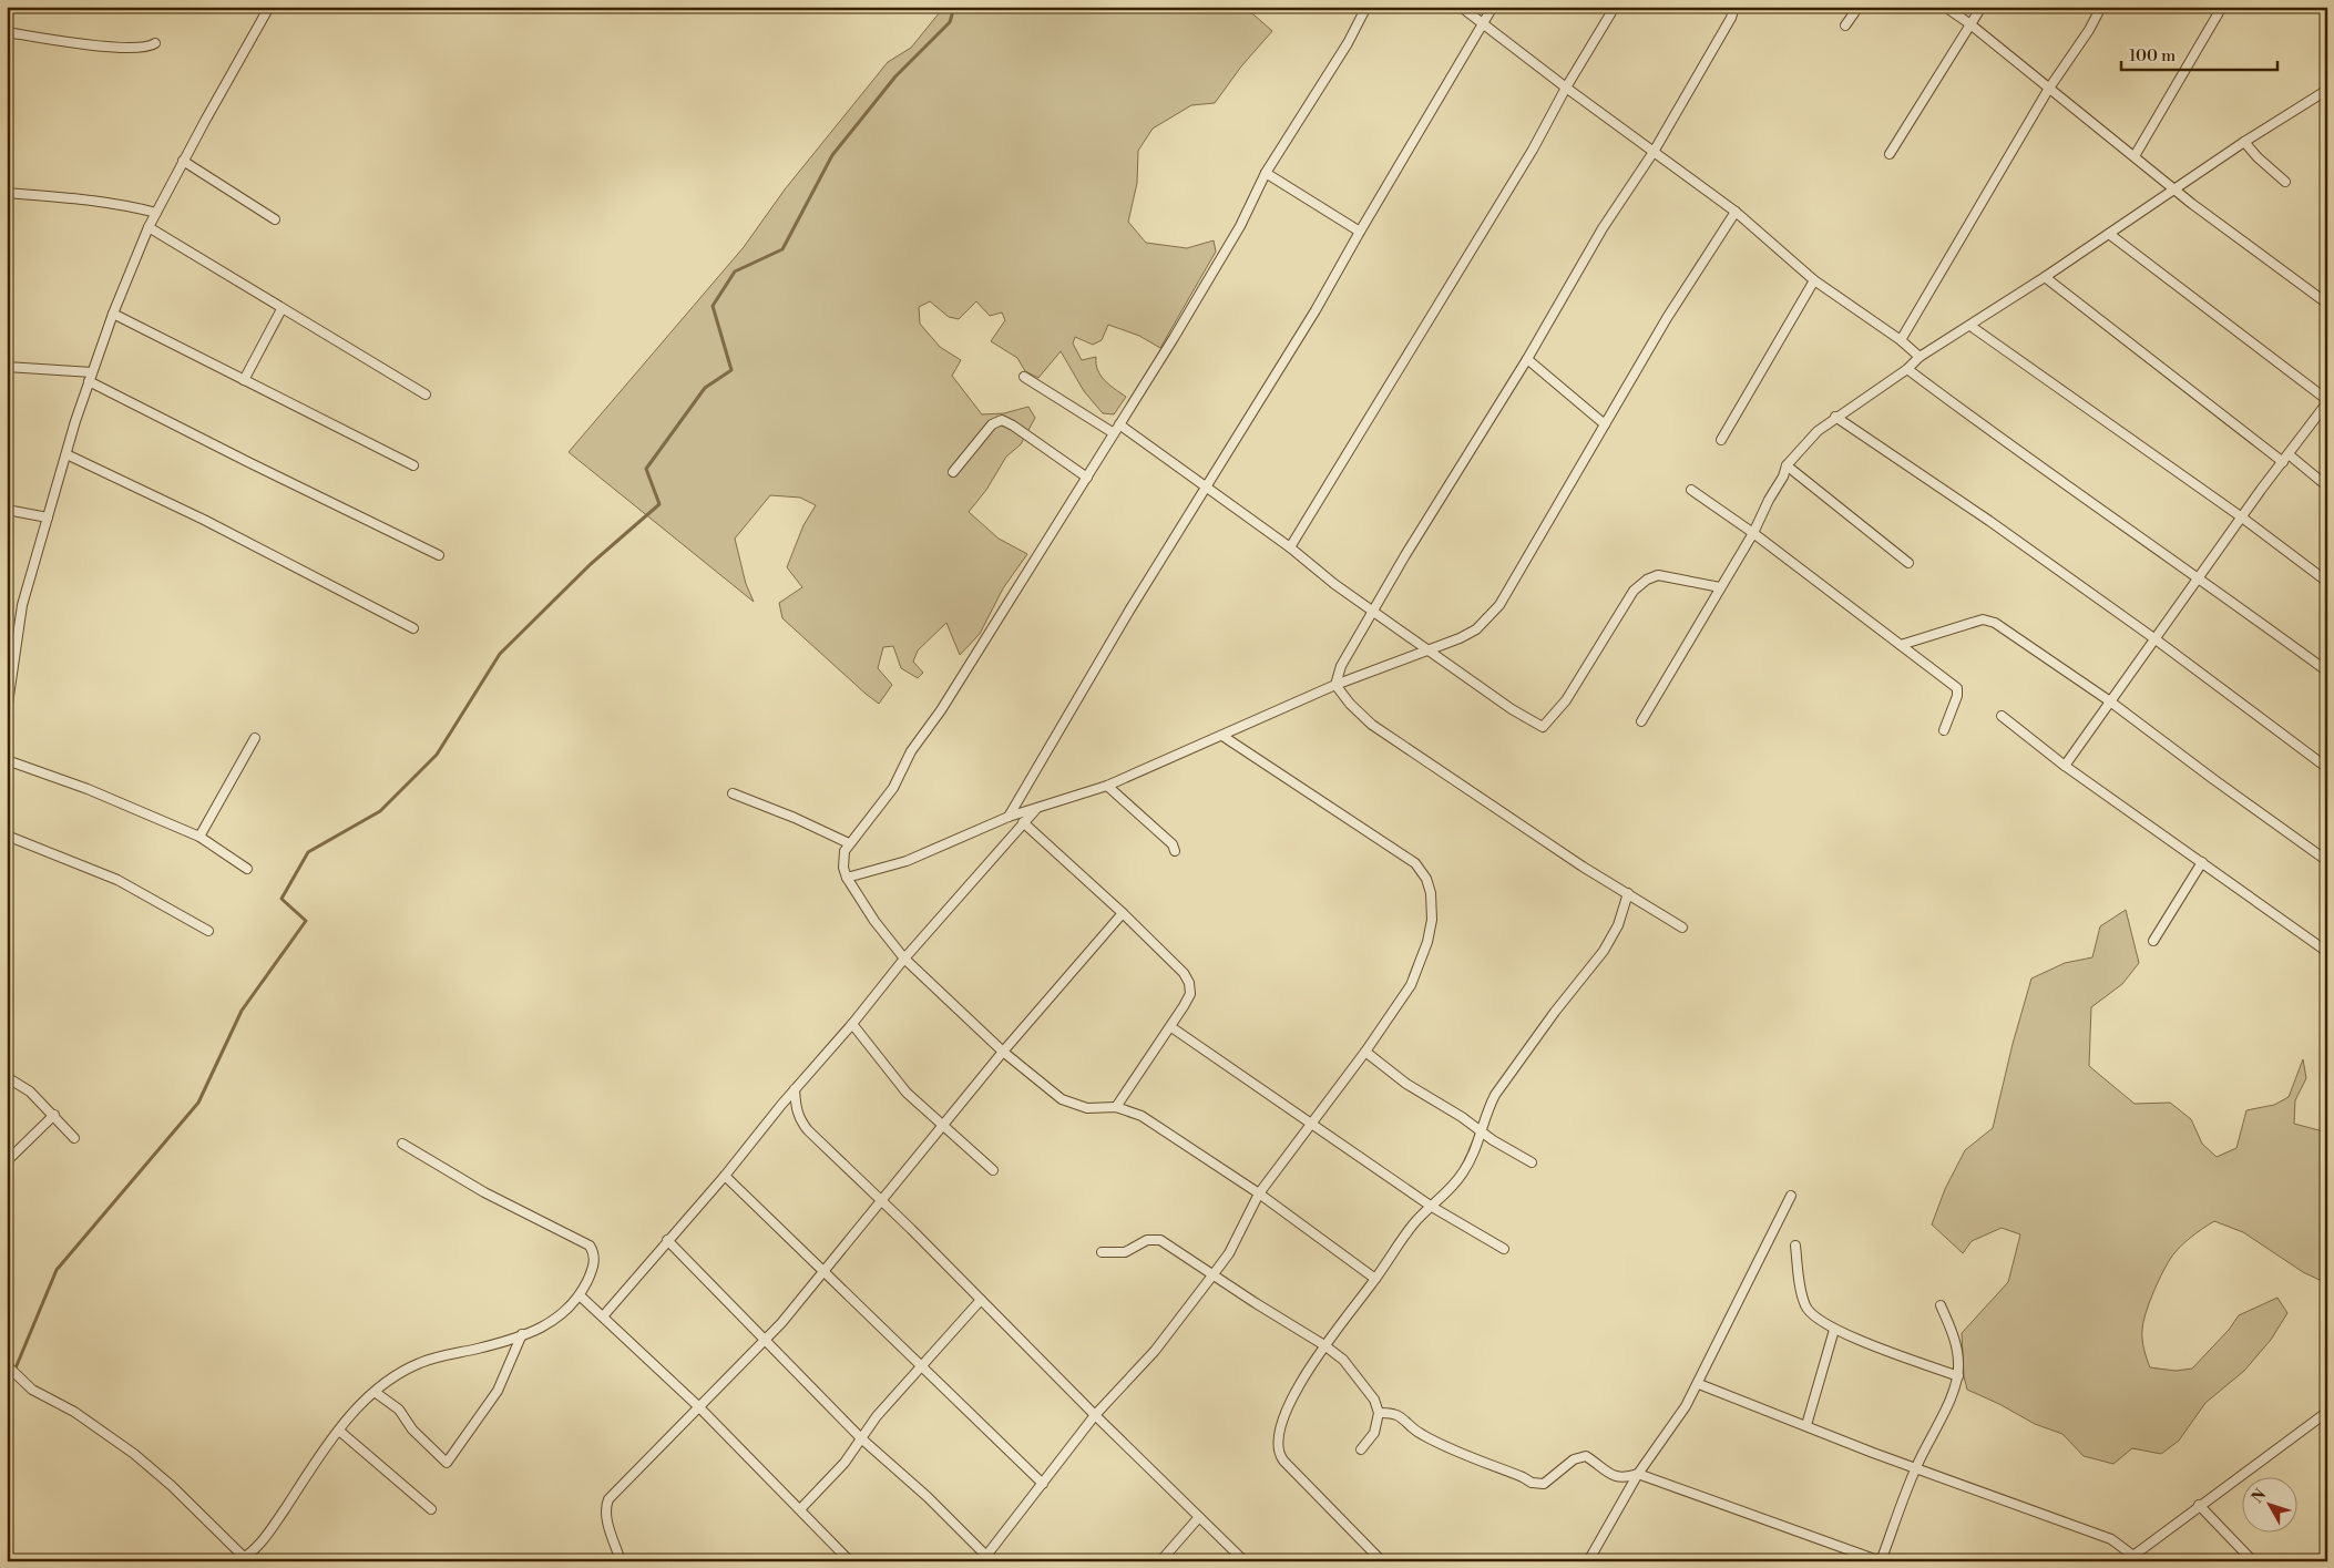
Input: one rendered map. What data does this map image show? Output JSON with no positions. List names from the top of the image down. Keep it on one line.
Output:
{"scale_bar":"100 m","north":"top left"}
